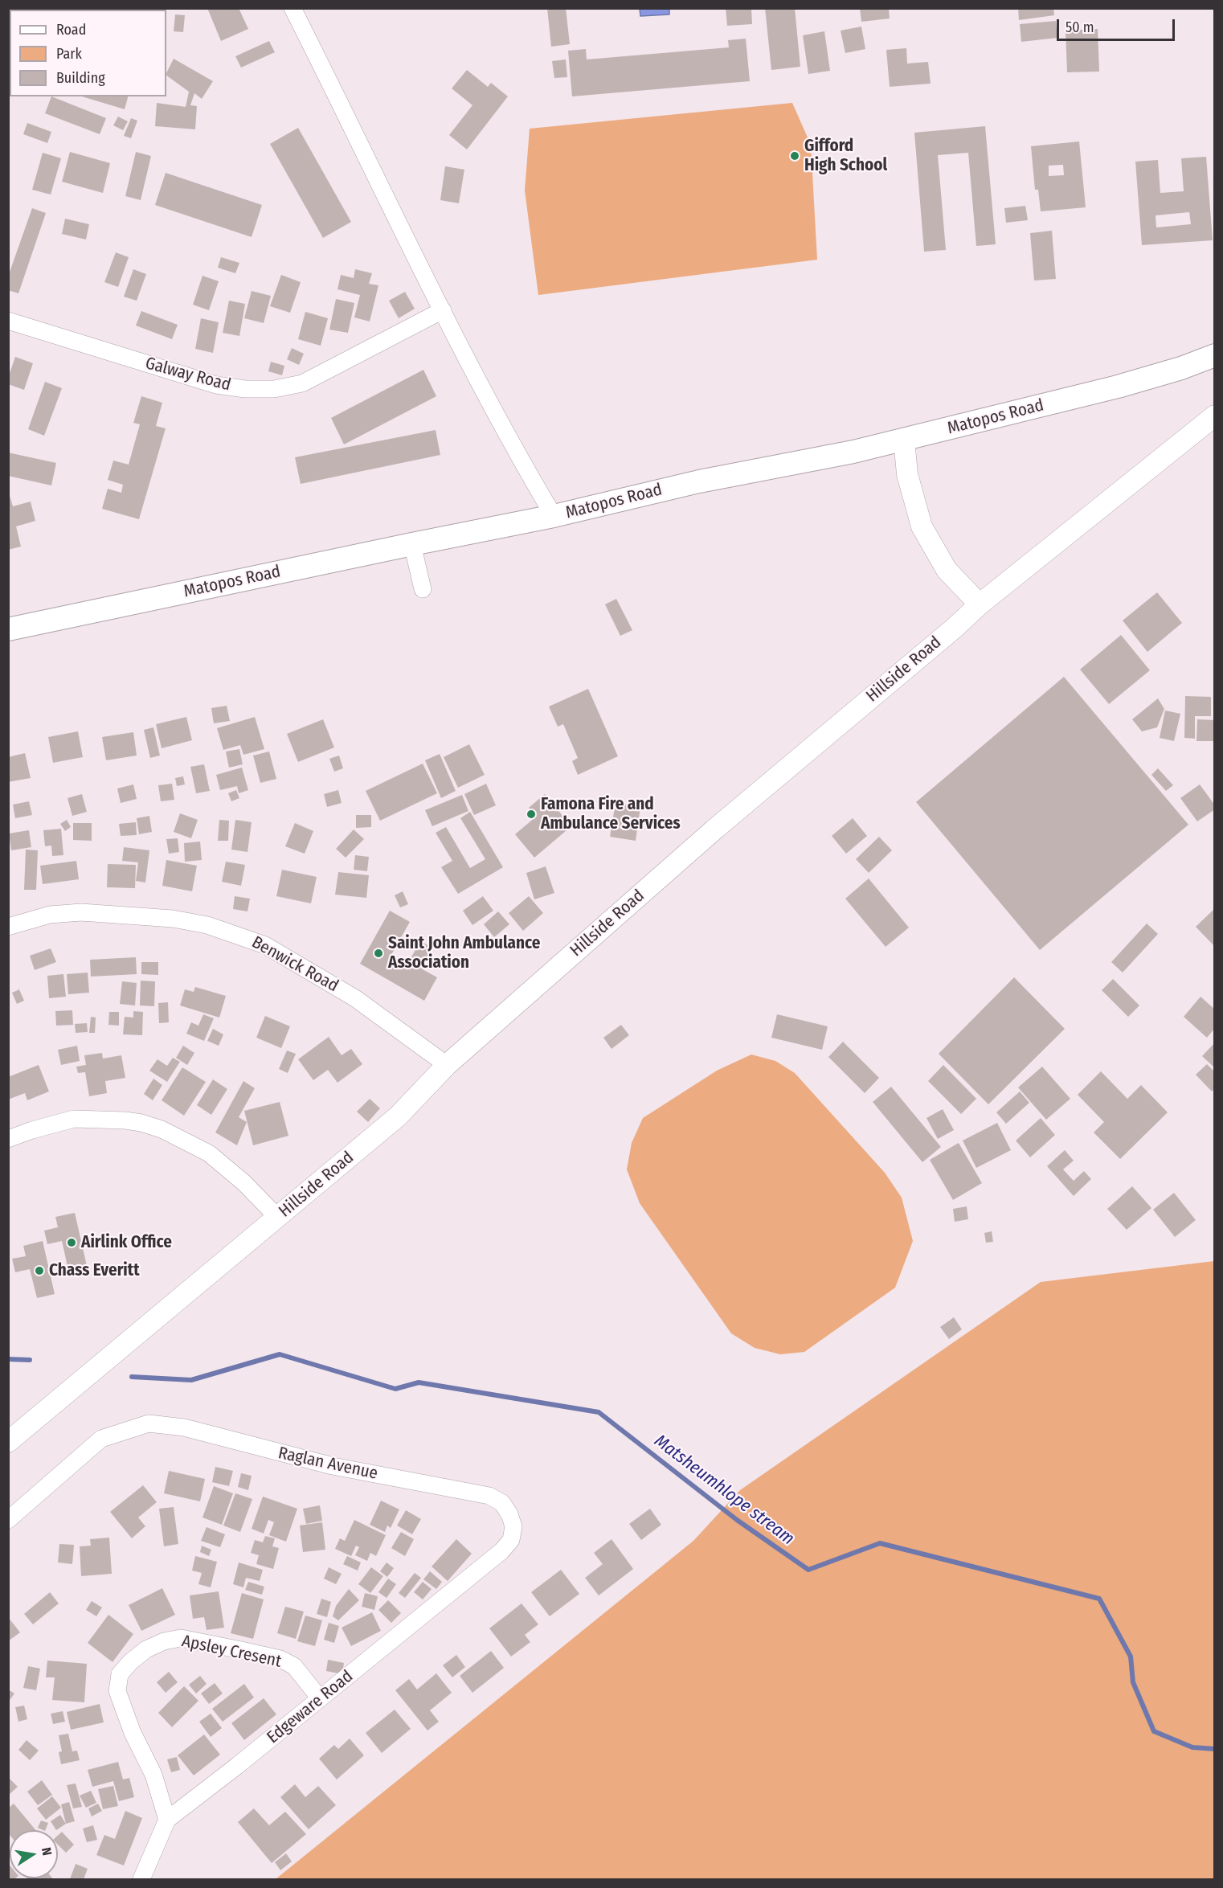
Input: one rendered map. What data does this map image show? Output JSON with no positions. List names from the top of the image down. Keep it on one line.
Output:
{"streets":{"main road":["Matopos Road"],"street":["Galway Road","Hillside Road","Benwick Road","Raglan Avenue","Apsley Cresent","Edgeware Road"]},"crossings":[["Hillside Road","Benwick Road"],["Raglan Avenue","Edgeware Road"],["Apsley Cresent","Edgeware Road"]],"water":["Matsheumhlope stream"],"places":["Gifford High School","Famona Fire and Ambulance Services","Saint John Ambulance Association","Airlink Office","Chass Everitt"],"legend":["Road","Park","Building"],"scale_bar":"50 m","north":"right"}
